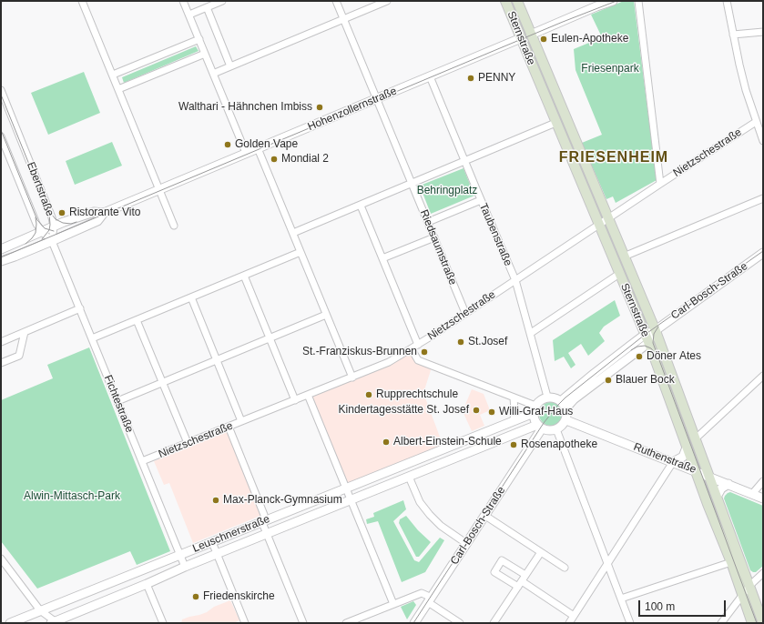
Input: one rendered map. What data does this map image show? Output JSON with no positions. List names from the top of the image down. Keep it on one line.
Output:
{"streets":{"main road":["Sternstraße"],"street":["Hohenzollernstraße","Nietzschestraße","Ebertstraße","Taubenstraße","Riedsaumstraße","Carl-Bosch-Straße","Fichtestraße","Ruthenstraße","Leuschnerstraße"]},"crossings":[["Sternstraße","Hohenzollernstraße"],["Sternstraße","Nietzschestraße"],["Sternstraße","Carl-Bosch-Straße"],["Sternstraße","Ruthenstraße"],["Hohenzollernstraße","Ebertstraße"],["Hohenzollernstraße","Taubenstraße"],["Hohenzollernstraße","Riedsaumstraße"],["Hohenzollernstraße","Fichtestraße"],["Nietzschestraße","Taubenstraße"],["Nietzschestraße","Riedsaumstraße"],["Nietzschestraße","Fichtestraße"],["Ebertstraße","Fichtestraße"],["Taubenstraße","Carl-Bosch-Straße"],["Taubenstraße","Ruthenstraße"],["Taubenstraße","Leuschnerstraße"],["Carl-Bosch-Straße","Ruthenstraße"],["Carl-Bosch-Straße","Leuschnerstraße"],["Fichtestraße","Leuschnerstraße"],["Ruthenstraße","Leuschnerstraße"]],"districts":["FRIESENHEIM"],"parks":["Friesenpark","Behringplatz","Alwin-Mittasch-Park"],"places":["Eulen-Apotheke","PENNY","Walthari - Hähnchen Imbiss","Golden Vape","Mondial 2","Ristorante Vito","St.Josef","St.-Franziskus-Brunnen","Döner Ates","Blauer Bock","Rupprechtschule","Kindertagesstätte St. Josef","Willi-Graf-Haus","Albert-Einstein-Schule","Rosenapotheke","Max-Planck-Gymnasium","Friedenskirche"],"scale_bar":"100 m"}
